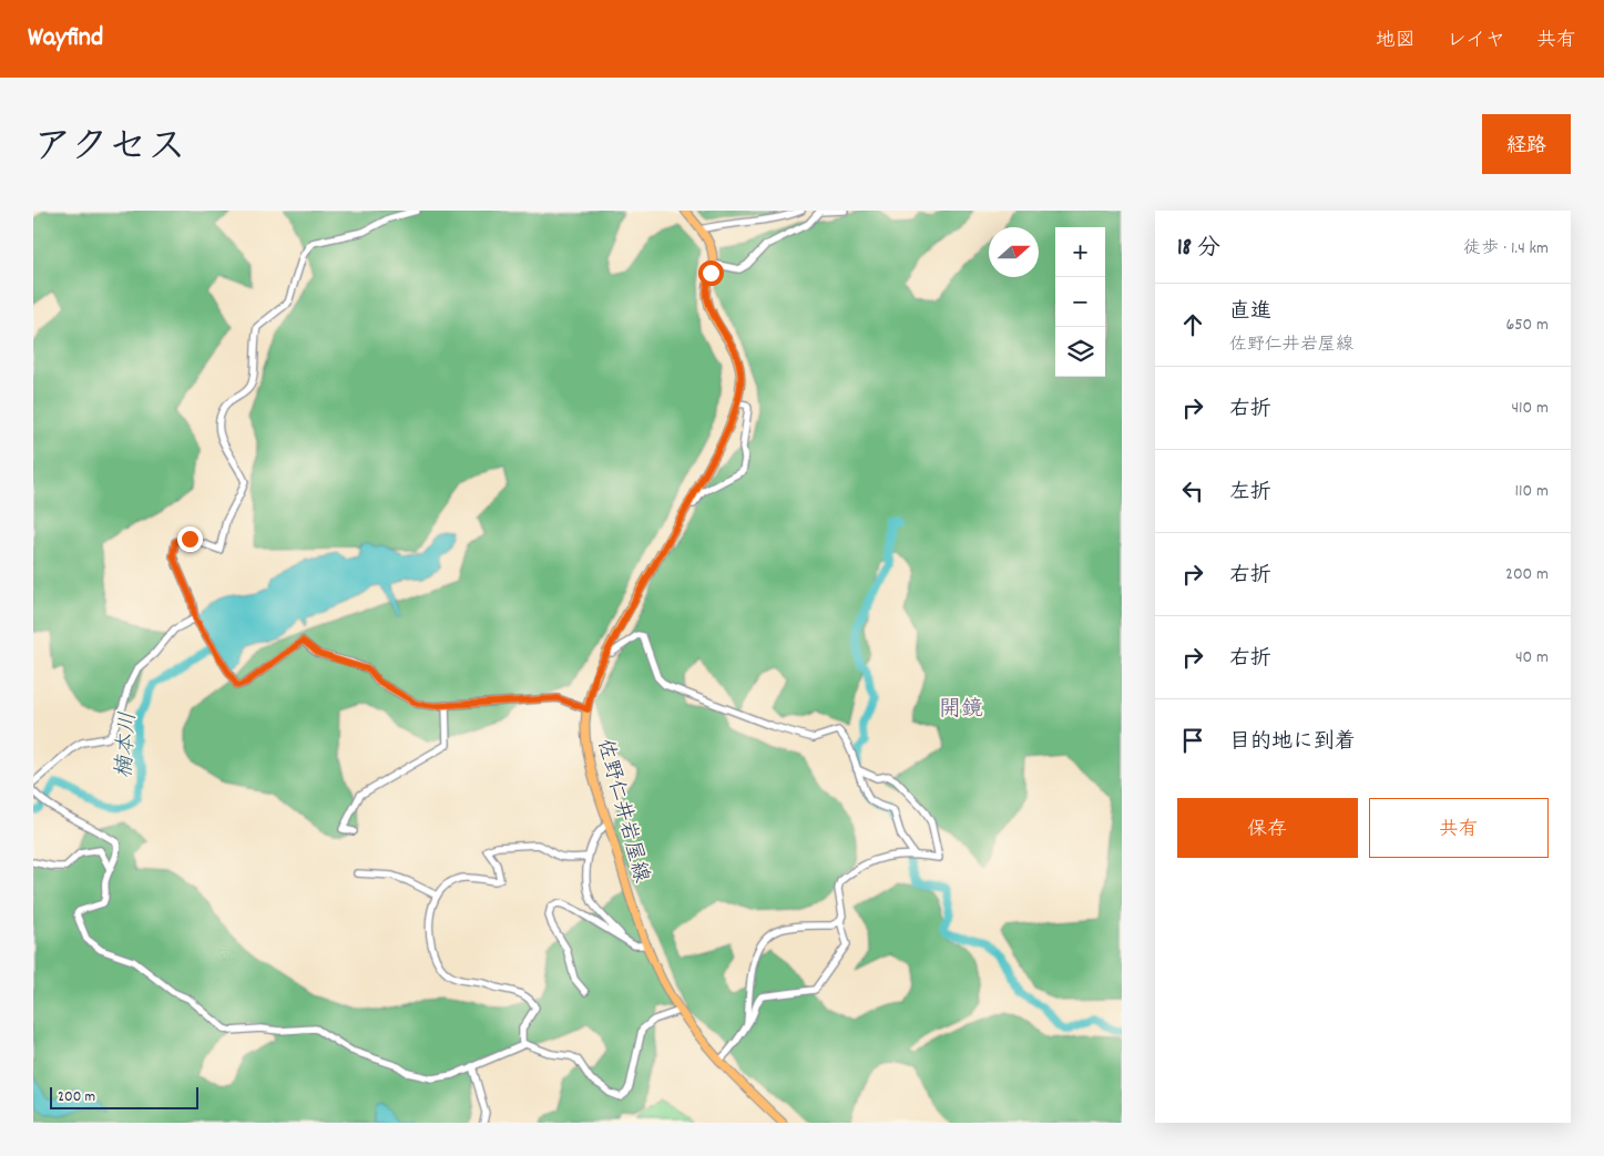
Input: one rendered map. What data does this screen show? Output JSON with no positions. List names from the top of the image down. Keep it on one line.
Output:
{"streets":{"main road":["佐野仁井岩屋線"]},"districts":["開鏡"],"water":["楠本川"],"scale_bar":"200 m","north":"right","page":{"header":"Wayfind","nav":["地図","レイヤ","共有"],"title":"アクセス","buttons":["経路",["保存","共有"]],"heading":["18 分","徒歩 · 1.4 km"],"map_buttons":["+","−"],"list":[["直進","佐野仁井岩屋線","650 m"],["右折","410 m"],["左折","110 m"],["右折","200 m"],["右折","40 m"],"目的地に到着"],"scale":"200 m"}}
